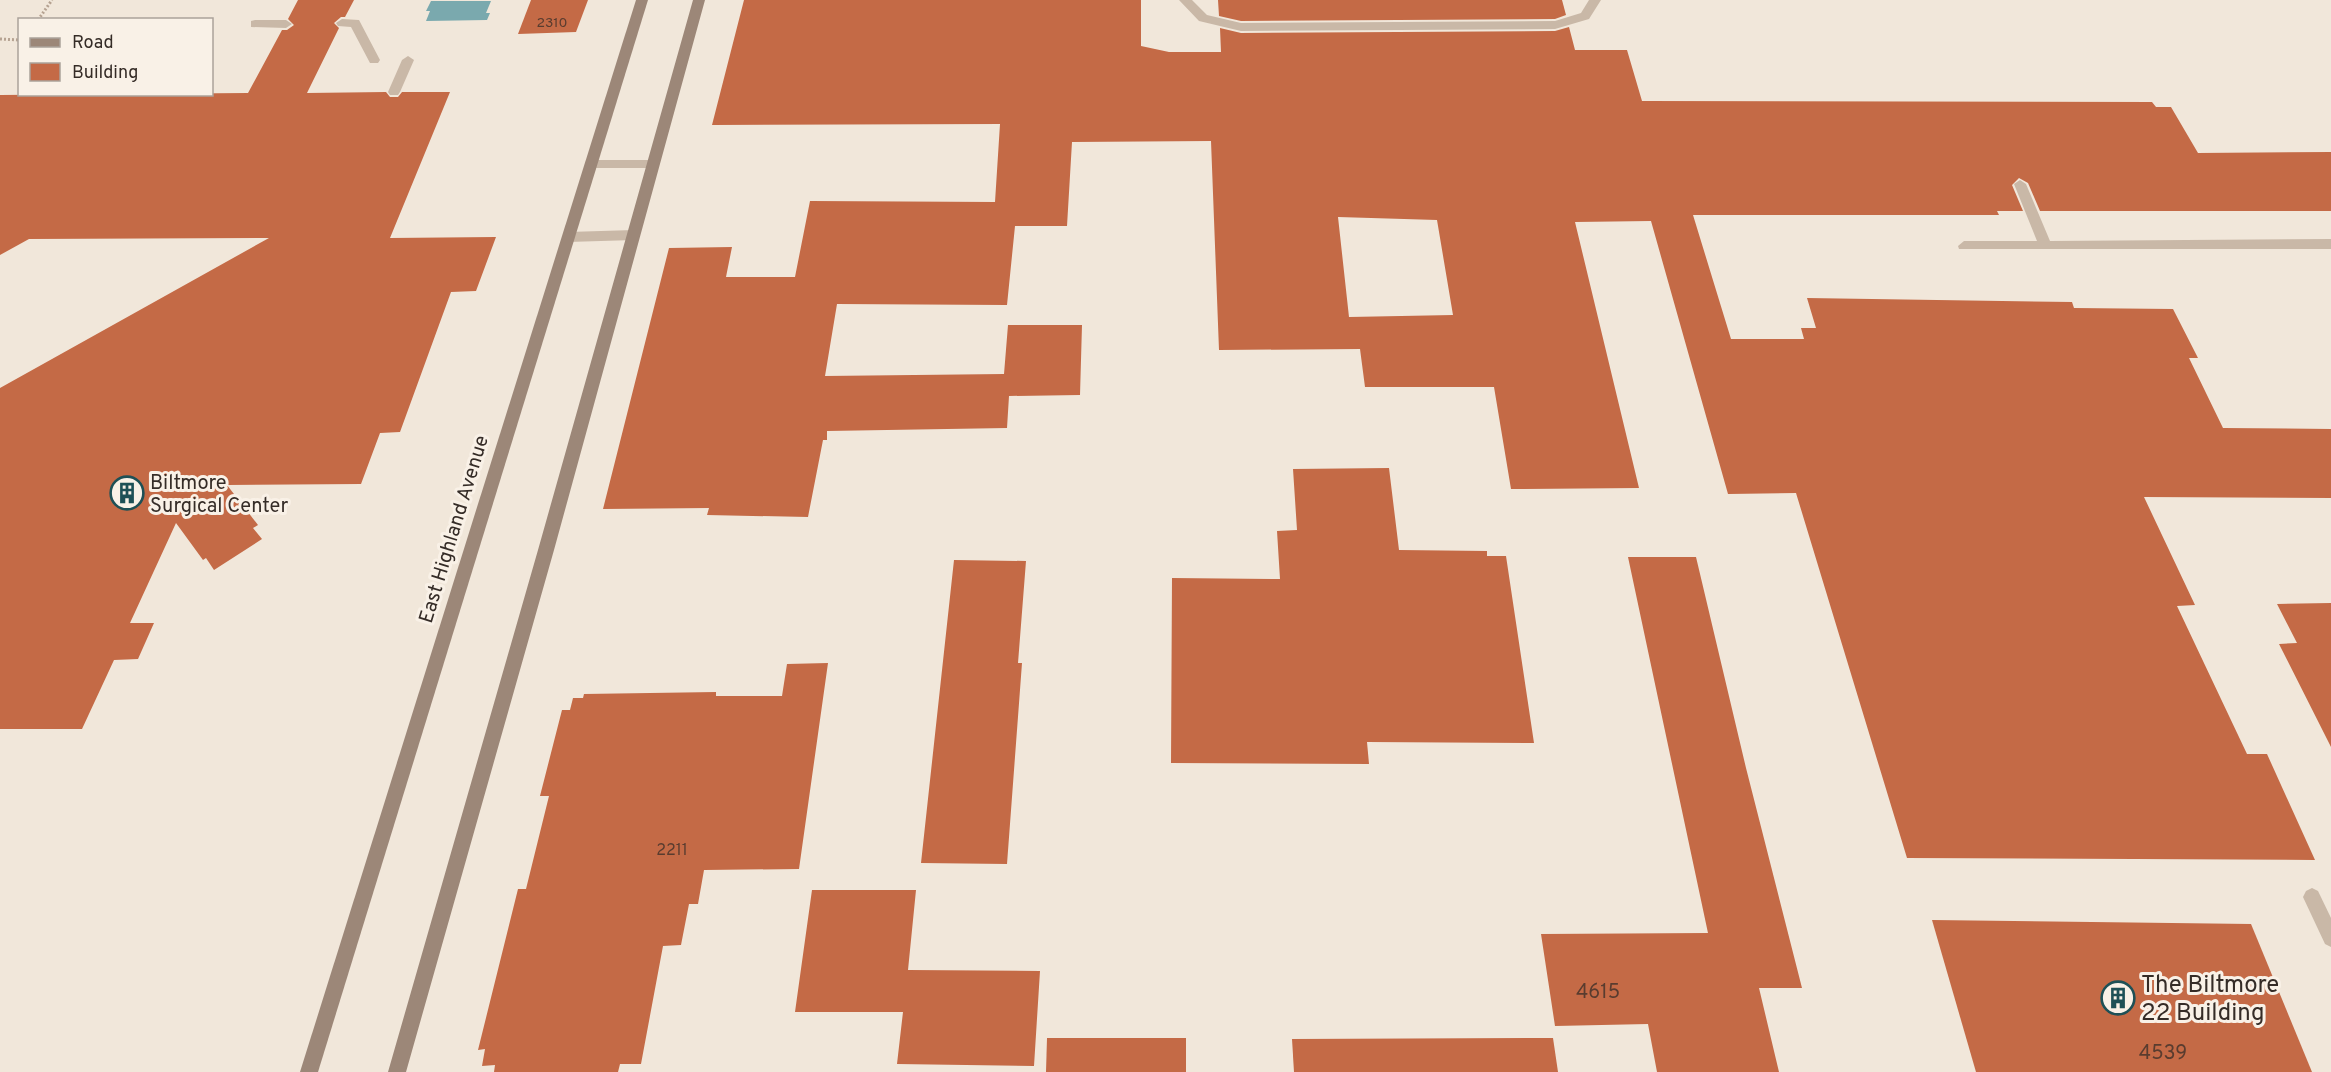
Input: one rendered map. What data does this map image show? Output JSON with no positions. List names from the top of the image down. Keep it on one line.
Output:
{"streets":{"main road":["East Highland Avenue"]},"places":{"building":["Biltmore Surgical Center","The Biltmore 22 Building"]},"house_numbers":["2310","2211","4615","4539"],"legend":["Road","Building"]}
